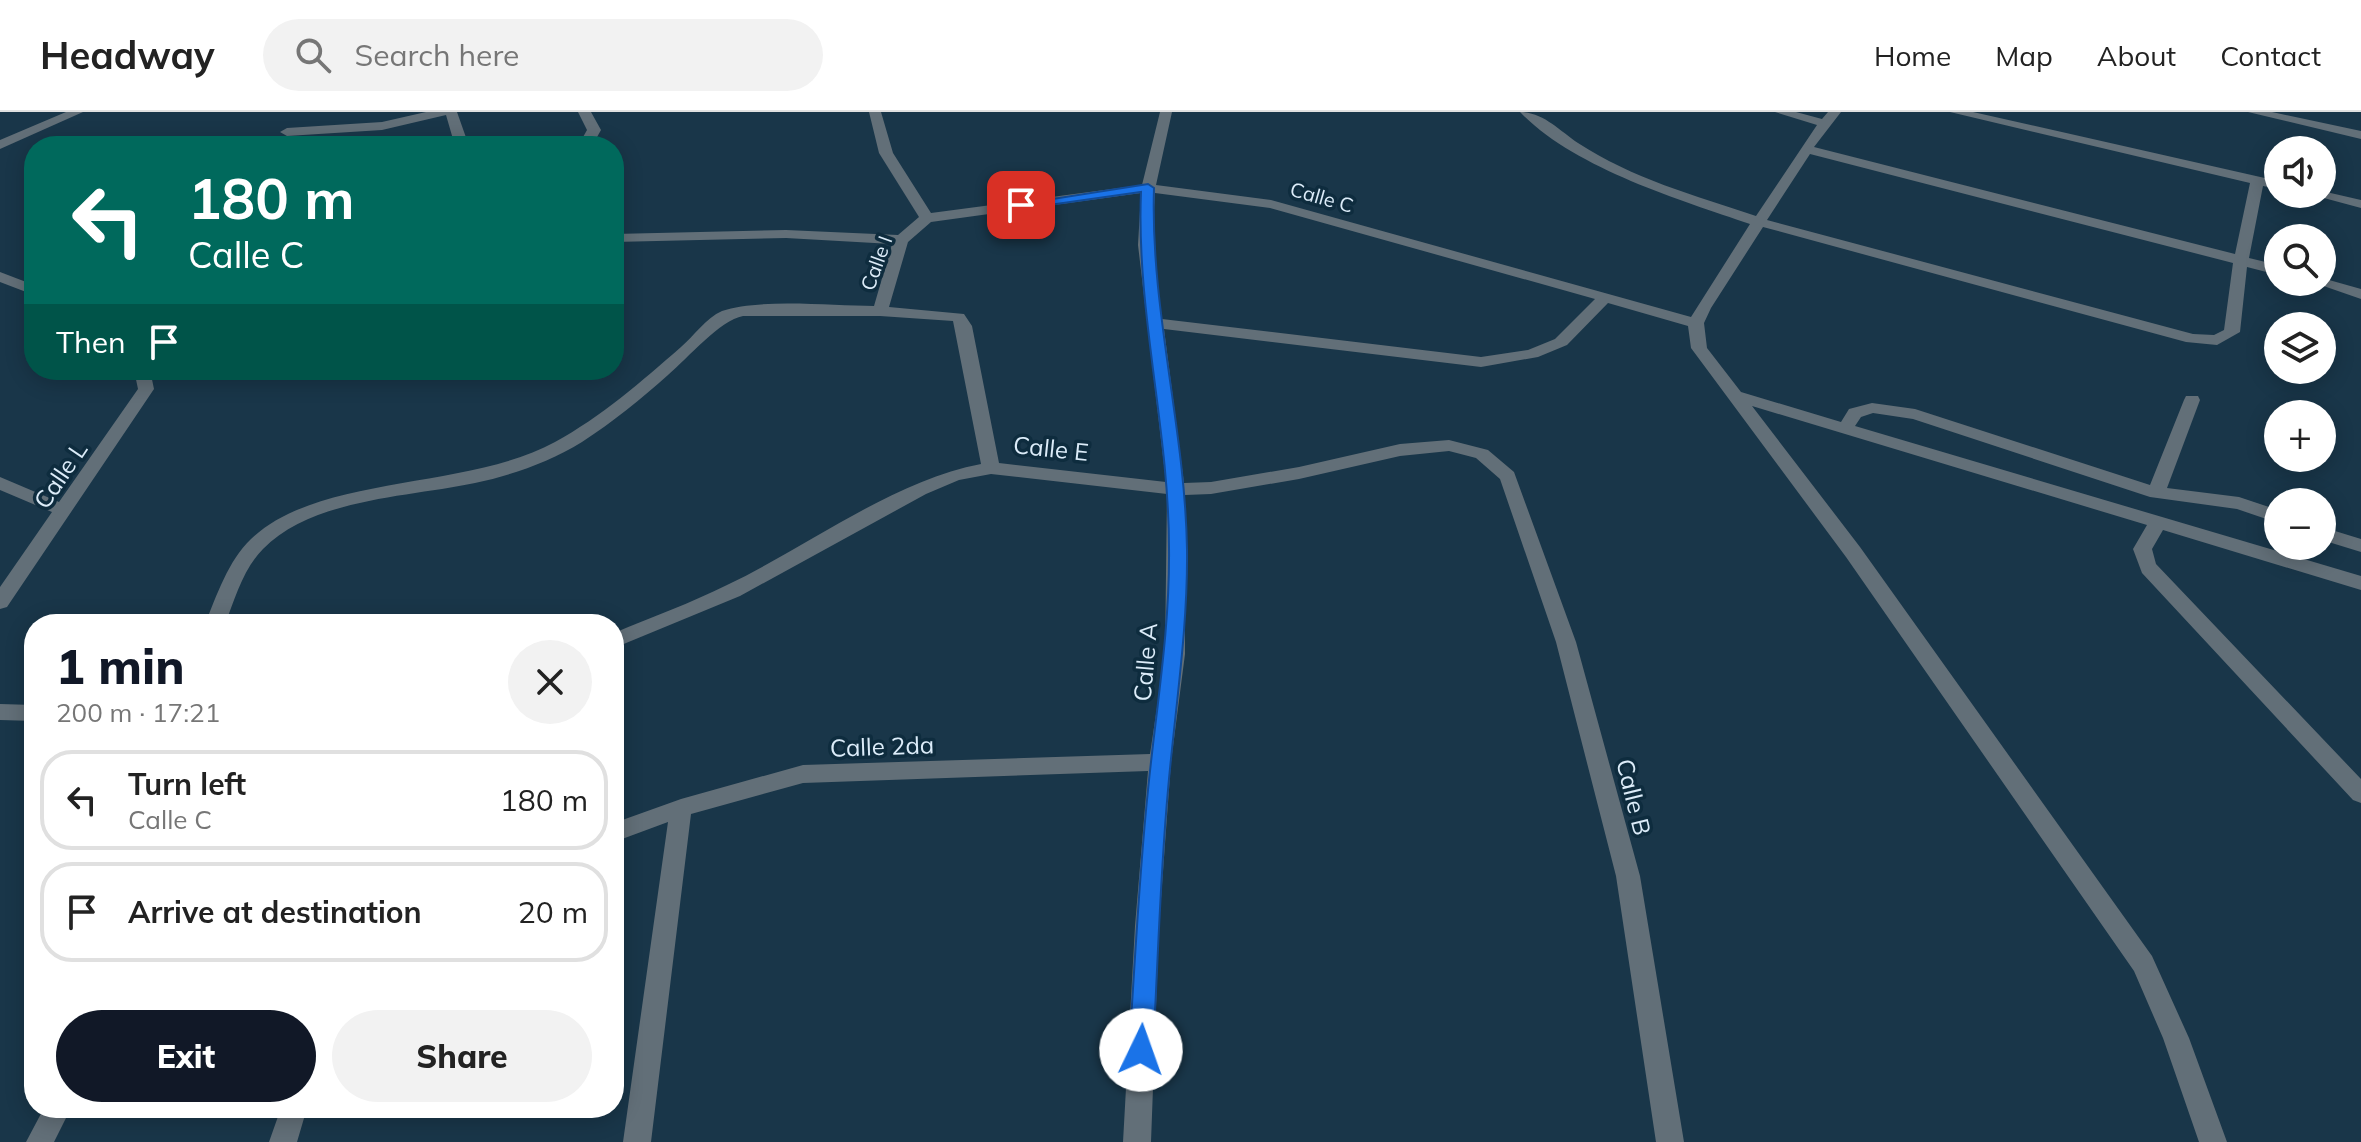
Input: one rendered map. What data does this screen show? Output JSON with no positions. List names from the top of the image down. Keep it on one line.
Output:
{"streets":{"street":["Calle C","Calle I","Calle E","Calle L","Calle A","Calle 2da","Calle B"]},"crossings":[["Calle C","Calle I"],["Calle C","Calle A"],["Calle I","Calle E"],["Calle E","Calle A"],["Calle E","Calle B"],["Calle A","Calle 2da"]],"page":{"header":"Headway","search":"Search here","nav":["Home","Map","About","Contact"],"map_buttons":["+","−"],"turn":["180 m","Calle C"],"then":"Then","heading":["1 min","200 m · 17:21"],"list":[{"name":"Turn left","note":"Calle C","value":"180 m"},{"name":"Arrive at destination","value":"20 m"}],"buttons":["Exit","Share"]}}
